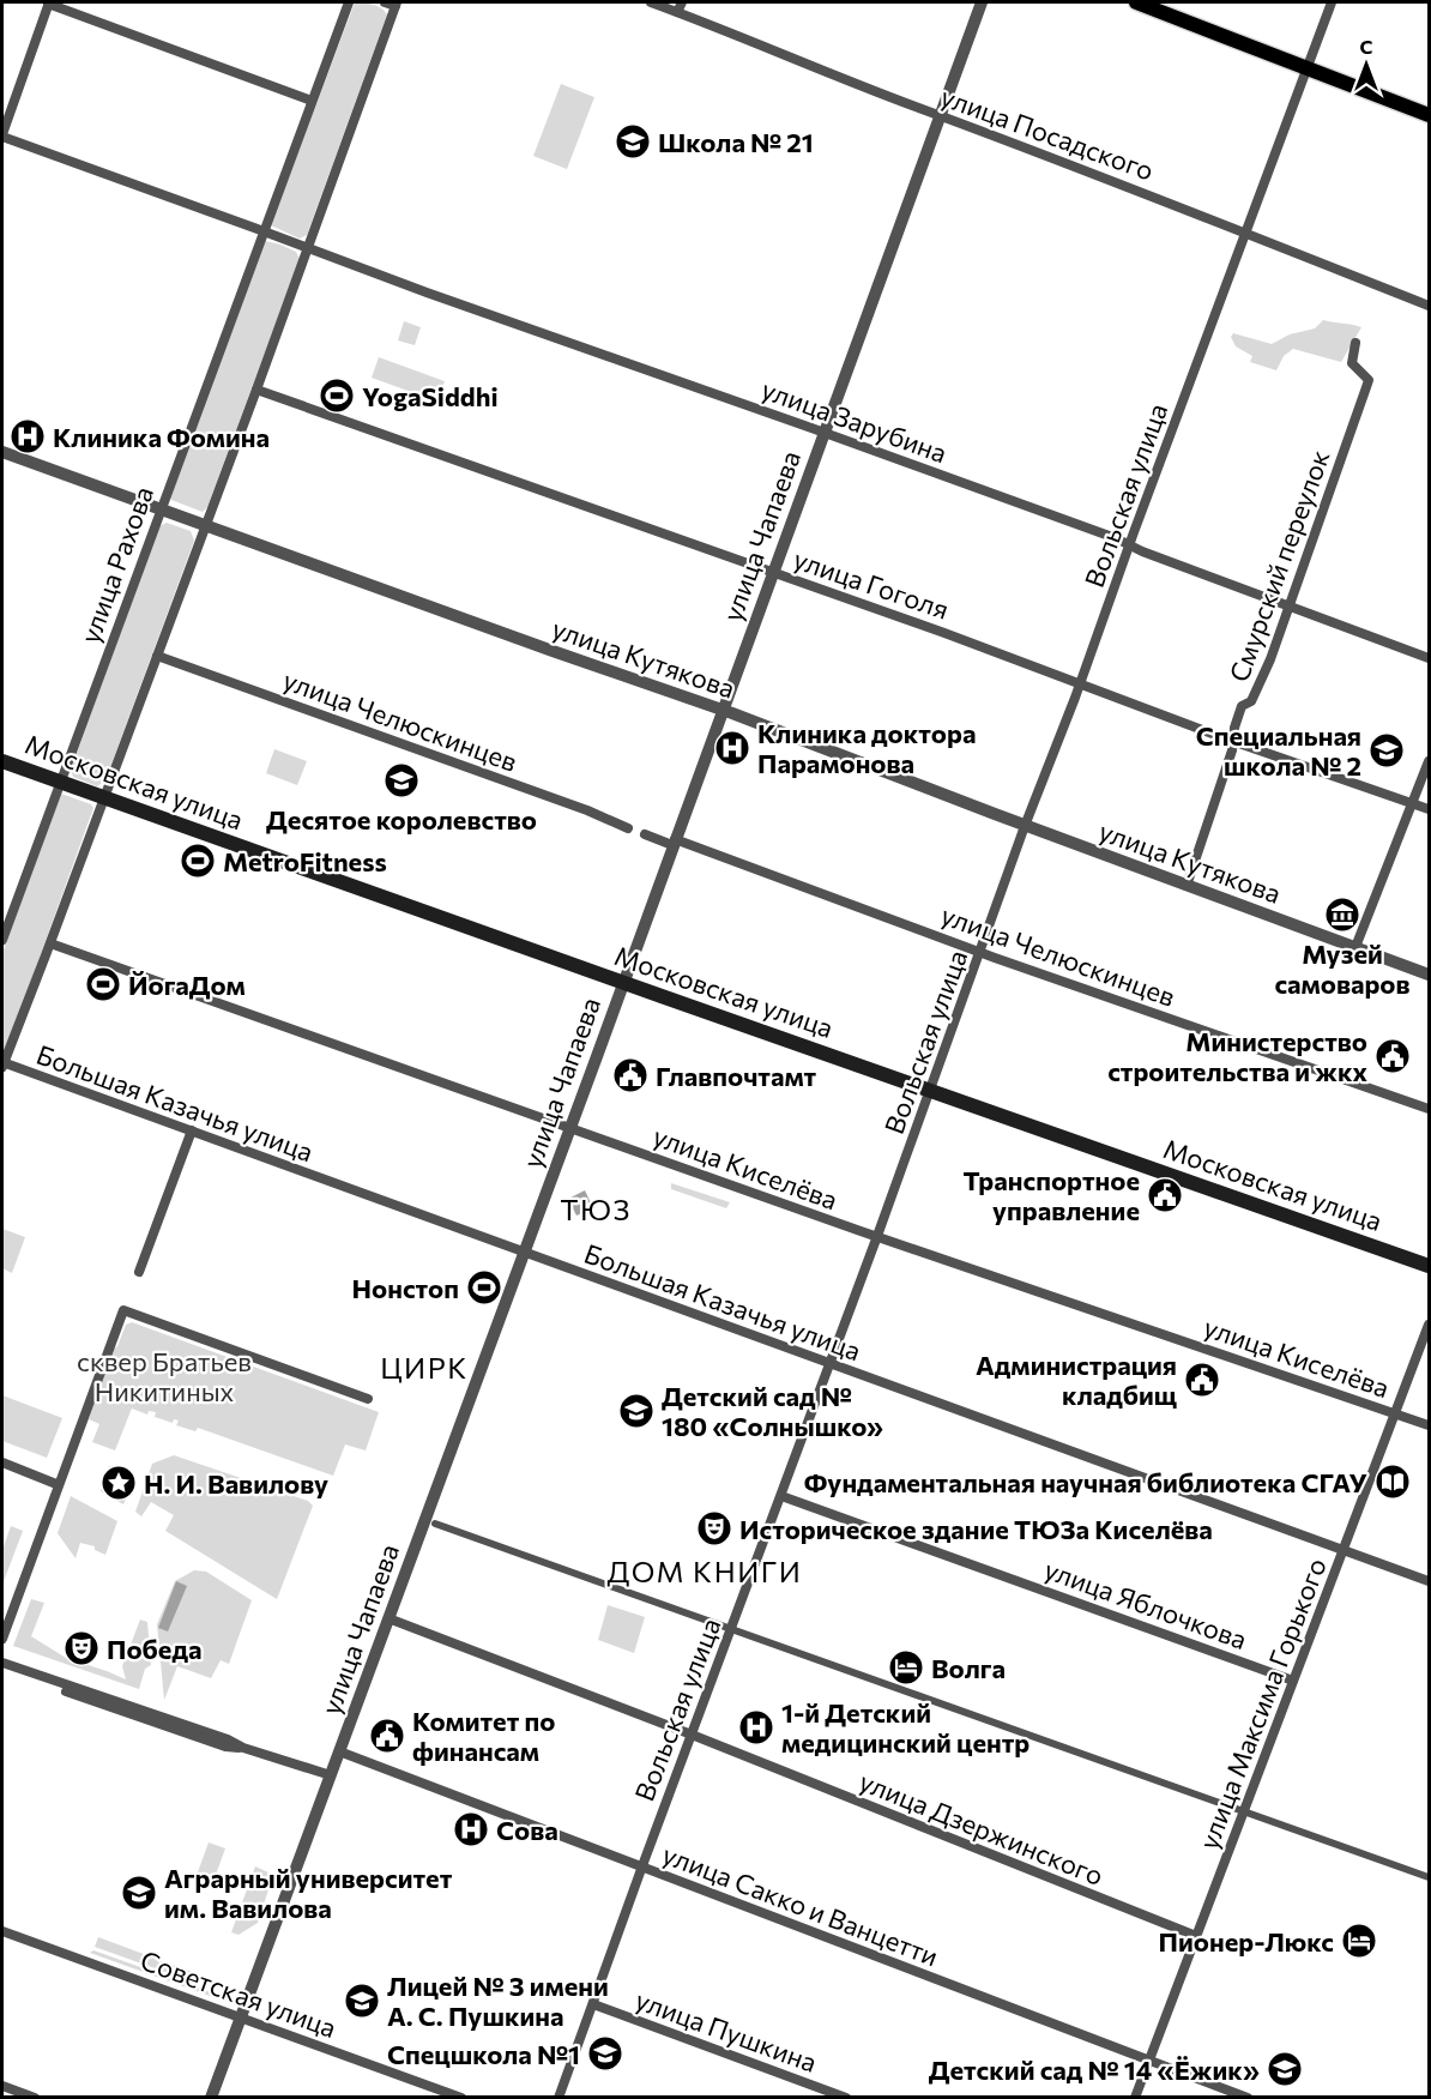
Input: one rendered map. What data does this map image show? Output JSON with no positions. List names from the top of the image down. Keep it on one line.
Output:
{"streets":{"main road":["Московская улица"],"street":["улица Посадского","улица Зарубина","Вольская улица","улица Чапаева","улица Рахова","Смурский переулок","улица Гоголя","улица Кутякова","улица Челюскинцев","Большая Казачья улица","улица Киселёва","улица Яблочкова","улица Максима Горького","улица Дзержинского","улица Сакко и Ванцетти","Советская улица","улица Пушкина"]},"crossings":[["улица Посадского","Вольская улица"],["улица Посадского","улица Чапаева"],["улица Зарубина","Вольская улица"],["улица Зарубина","улица Чапаева"],["улица Зарубина","улица Рахова"],["улица Зарубина","Смурский переулок"],["Вольская улица","улица Гоголя"],["Вольская улица","улица Кутякова"],["Вольская улица","улица Челюскинцев"],["Вольская улица","Московская улица"],["Вольская улица","Большая Казачья улица"],["Вольская улица","улица Киселёва"],["Вольская улица","улица Яблочкова"],["Вольская улица","улица Дзержинского"],["Вольская улица","улица Сакко и Ванцетти"],["Вольская улица","улица Пушкина"],["улица Чапаева","улица Гоголя"],["улица Чапаева","улица Кутякова"],["улица Чапаева","улица Челюскинцев"],["улица Чапаева","Московская улица"],["улица Чапаева","Большая Казачья улица"],["улица Чапаева","улица Киселёва"],["улица Чапаева","улица Дзержинского"],["улица Чапаева","улица Сакко и Ванцетти"],["улица Чапаева","Советская улица"],["улица Рахова","улица Кутякова"],["улица Рахова","Московская улица"],["Смурский переулок","улица Гоголя"],["Смурский переулок","улица Кутякова"],["Большая Казачья улица","улица Максима Горького"],["улица Киселёва","улица Максима Горького"],["улица Яблочкова","улица Максима Горького"],["улица Максима Горького","улица Дзержинского"],["улица Максима Горького","улица Сакко и Ванцетти"]],"districts":["ТЮЗ","ЦИРК","ДОМ КНИГИ"],"parks":["сквер Братьев Никитиных"],"places":{"school or university":["Школа № 21","Специальная школа № 2","Десятое королевство","Детский сад № 180 «Солнышко»","Аграрный университет им. Вавилова","Лицей № 3 имени А. С. Пушкина","Спецшкола №1","Детский сад № 14 «Ёжик»"],"sports":["YogaSiddhi","MetroFitness","ЙогаДом","Нонстоп"],"hospital":["Клиника Фомина","Клиника доктора Парамонова","1-й Детский медицинский центр","Сова"],"museum":["Музей самоваров"],"public building":["Министерство строительства и жкх","Главпочтамт","Транспортное управление","Администрация кладбищ","Комитет по финансам"],"library":["Фундаментальная научная библиотека СГАУ"],"place":["Н. И. Вавилову"],"theatre":["Историческое здание ТЮЗа Киселёва","Победа"],"hotel":["Волга","Пионер-Люкс"]},"north":"top"}
